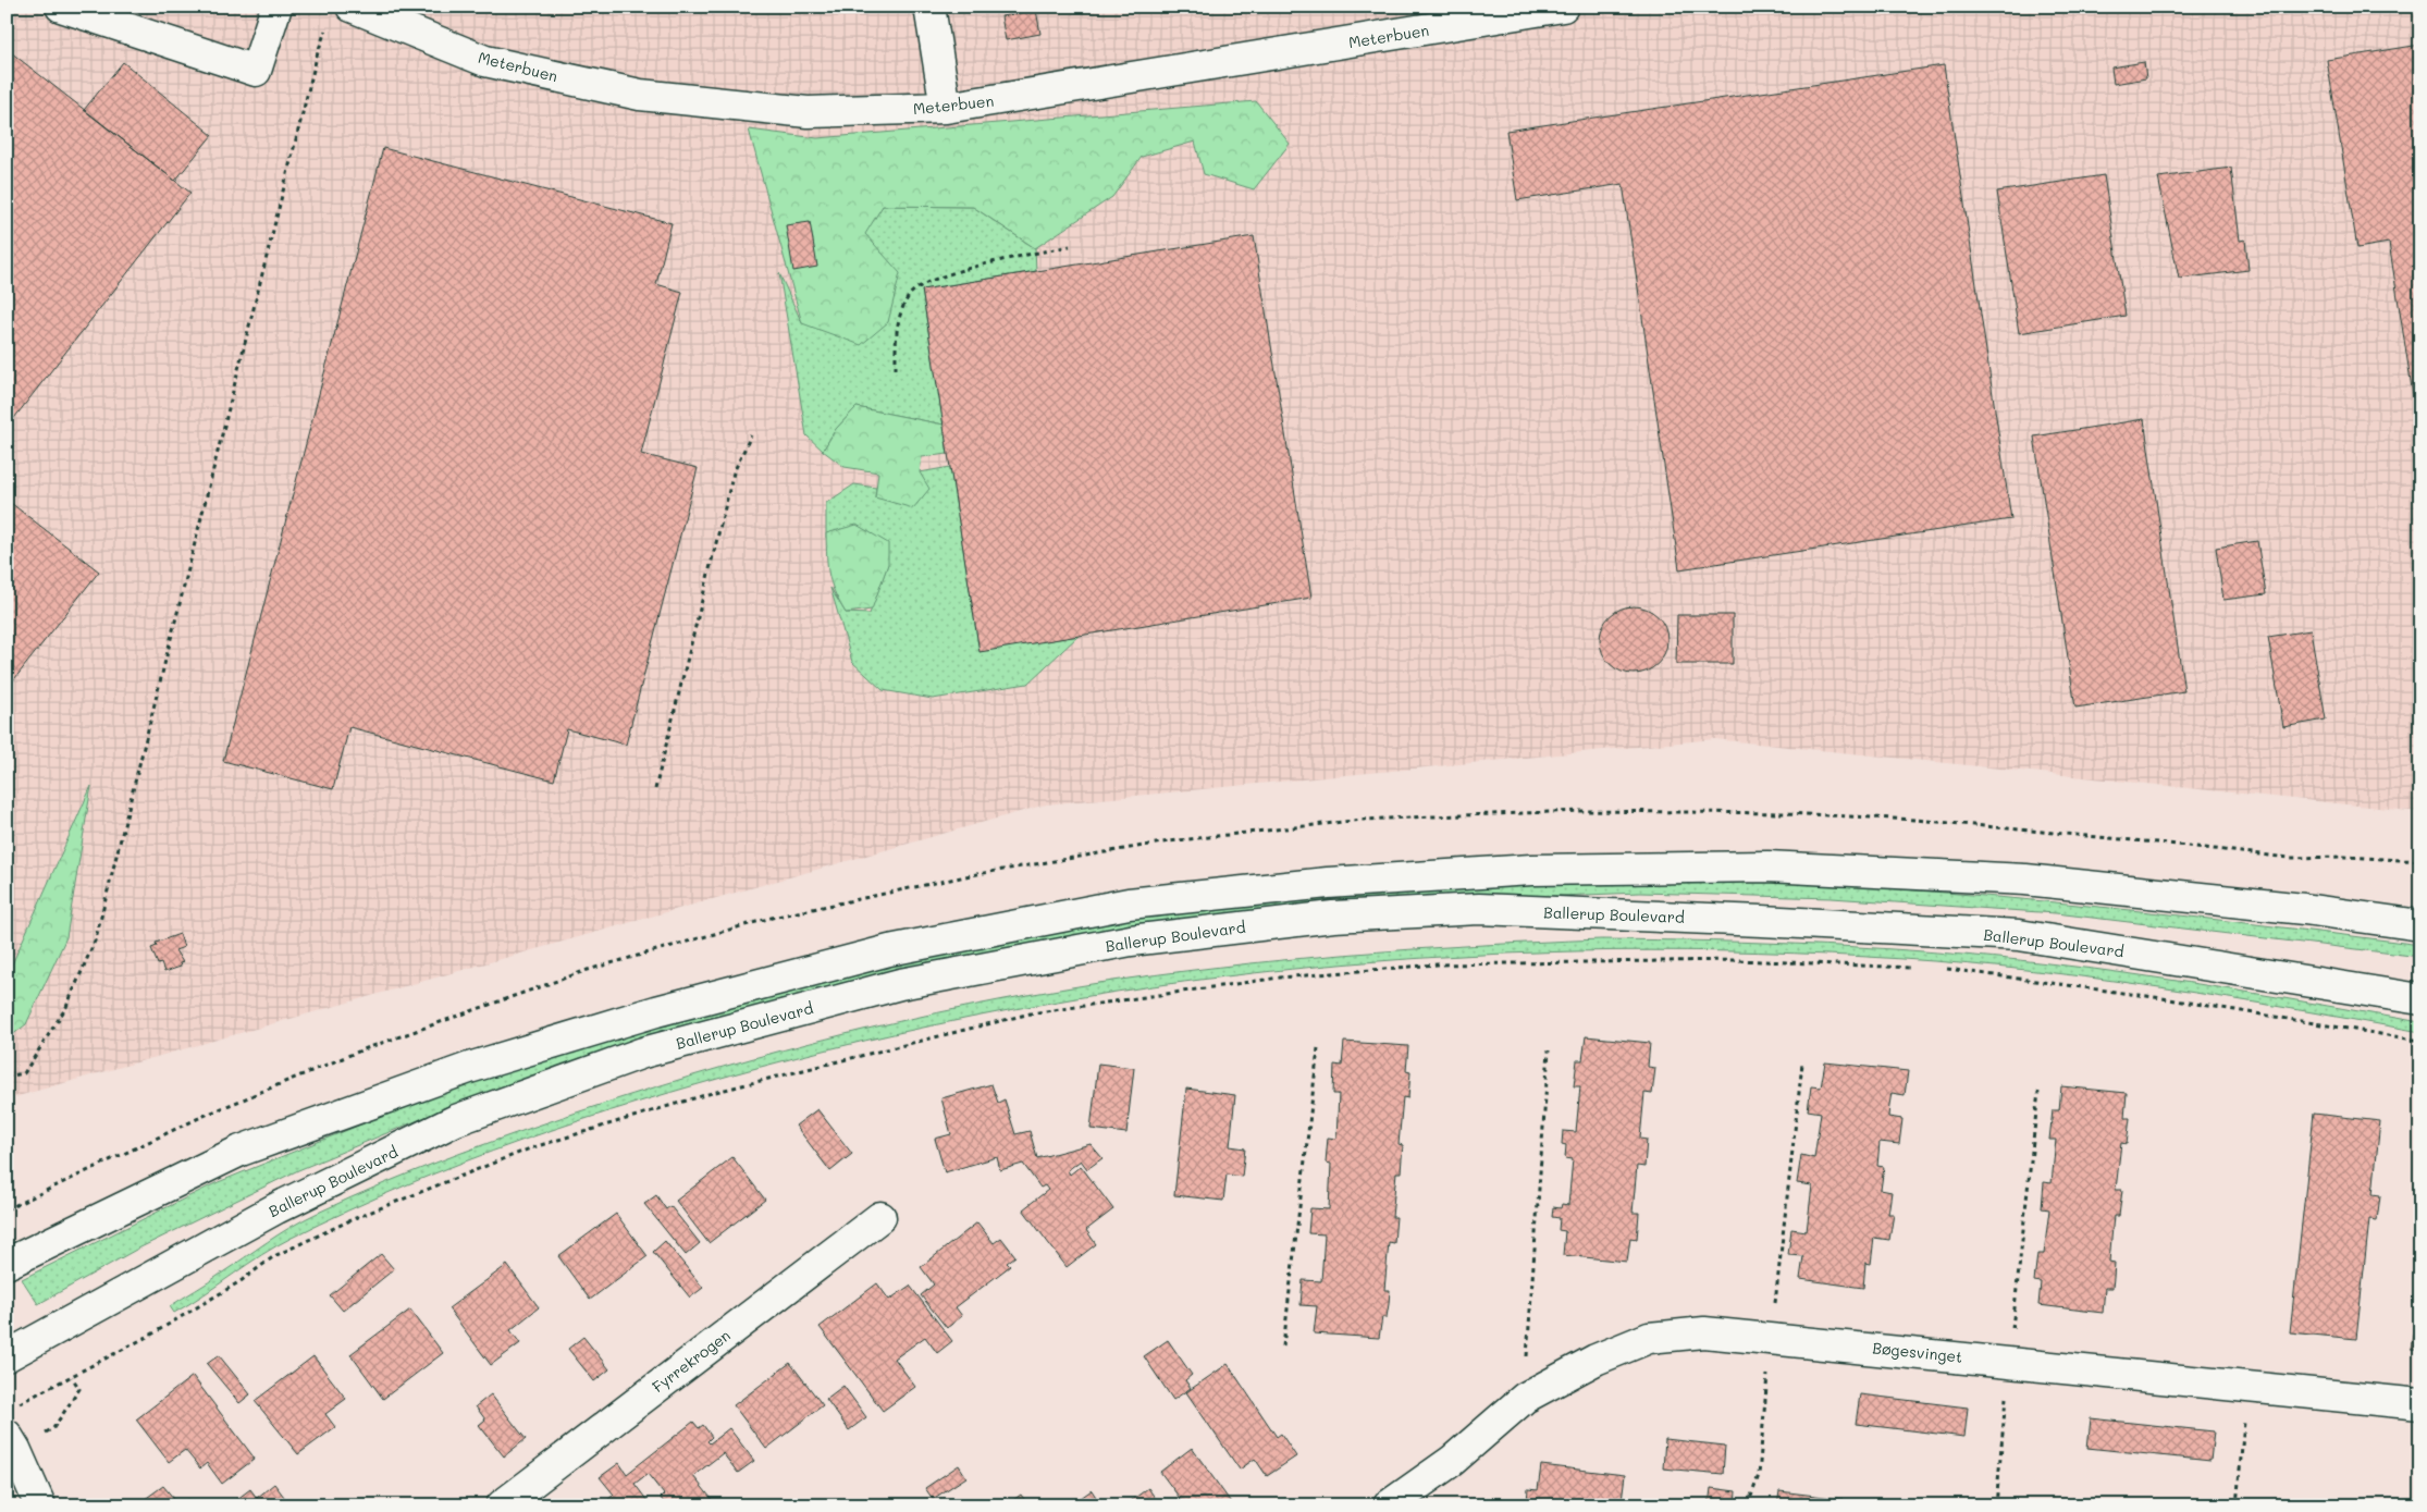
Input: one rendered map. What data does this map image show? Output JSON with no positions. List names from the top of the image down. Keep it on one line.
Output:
{"streets":{"street":["Meterbuen","Ballerup Boulevard","Bøgesvinget","Fyrrekrogen"]}}
